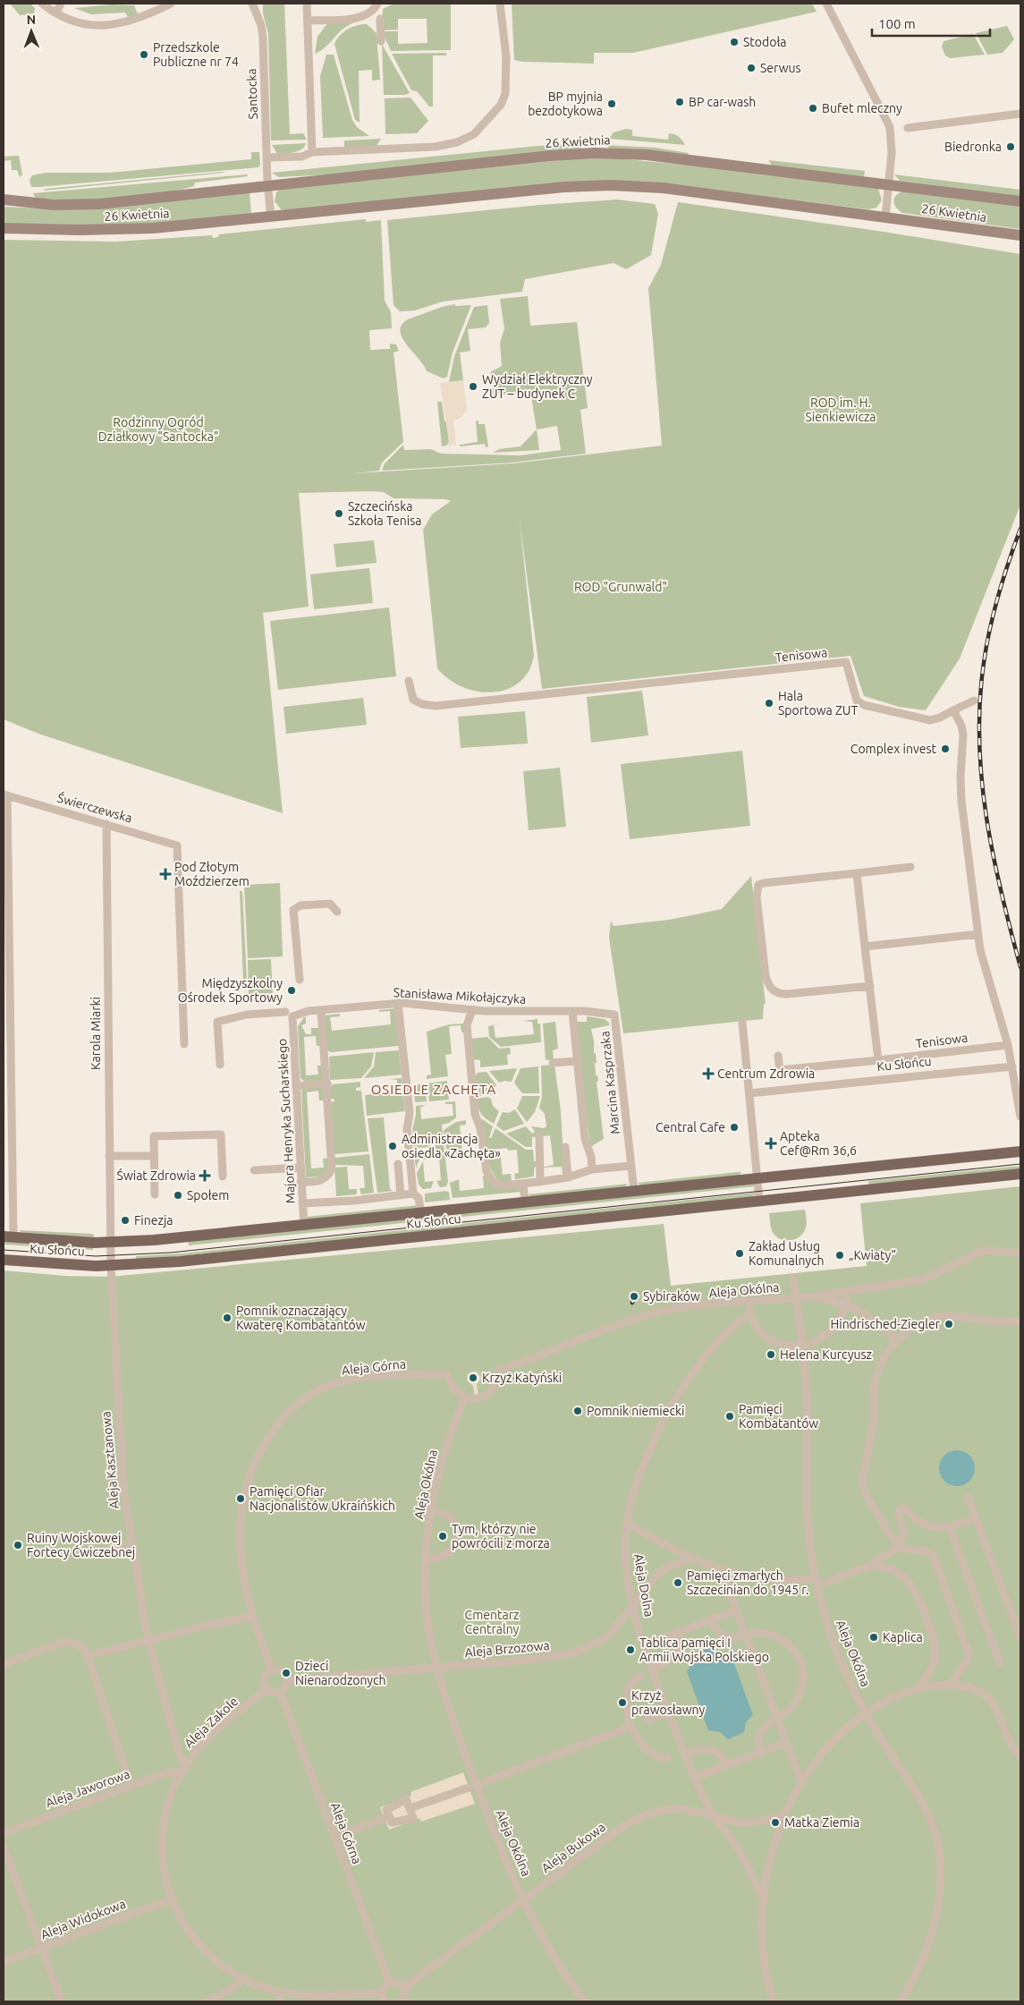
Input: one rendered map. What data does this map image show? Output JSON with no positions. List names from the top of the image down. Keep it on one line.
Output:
{"streets":{"main road":["Ku Słońcu"],"street":["Santocka","26 Kwietnia","Tenisowa","Świerczewska","Stanisława Mikołajczyka","Karola Miarki","Marcina Kasprzaka","Majora Henryka Sucharskiego","Aleja Okólna","Aleja Górna","Aleja Kasztanowa","Aleja Dolna","Aleja Brzozowa","Aleja Zakole","Aleja Jaworowa","Aleja Bukowa","Aleja Widokowa"]},"crossings":[["Santocka","26 Kwietnia"],["Świerczewska","Karola Miarki"],["Stanisława Mikołajczyka","Marcina Kasprzaka"],["Stanisława Mikołajczyka","Majora Henryka Sucharskiego"],["Karola Miarki","Ku Słońcu"],["Ku Słońcu","Marcina Kasprzaka"],["Ku Słońcu","Majora Henryka Sucharskiego"],["Ku Słońcu","Aleja Kasztanowa"],["Aleja Okólna","Aleja Górna"],["Aleja Okólna","Aleja Brzozowa"],["Aleja Okólna","Aleja Bukowa"],["Aleja Górna","Aleja Brzozowa"],["Aleja Górna","Aleja Zakole"],["Aleja Kasztanowa","Aleja Zakole"],["Aleja Dolna","Aleja Brzozowa"],["Aleja Dolna","Aleja Bukowa"],["Aleja Brzozowa","Aleja Zakole"],["Aleja Zakole","Aleja Jaworowa"],["Aleja Zakole","Aleja Widokowa"]],"districts":["OSIEDLE ZACHĘTA"],"parks":["ROD im. H. Sienkiewicza","Rodzinny Ogród Działkowy \"Santocka\"","ROD \"Grunwald\"","Cmentarz Centralny"],"places":{"other":["Stodoła","Przedszkole Publiczne nr 74","Serwus","BP car-wash","BP myjnia bezdotykowa","Bufet mleczny","Biedronka","Wydział Elektryczny ZUT – budynek C","Szczecińska Szkoła Tenisa","Hala Sportowa ZUT","Complex invest","Międzyszkolny Ośrodek Sportowy","Central Cafe","Administracja osiedla «Zachęta»","Społem","Finezja","Zakład Usług Komunalnych","„Kwiaty”","Sybiraków","Pomnik oznaczający Kwaterę Kombatantów","Hindrisched-Ziegler","Helena Kurcyusz","Krzyż Katyński","Pomnik niemiecki","Pamięci Kombatantów","Pamięci Ofiar Nacjonalistów Ukraińskich","Tym, którzy nie powrócili z morza","Ruiny Wojskowej Fortecy Ćwiczebnej","Pamięci zmarłych Szczecinian do 1945 r.","Kaplica","Tablica pamięci I Armii Wojska Polskiego","Dzieci Nienarodzonych","Krzyż prawosławny","Matka Ziemia"],"health":["Pod Złotym Moździerzem","Centrum Zdrowia","Apteka Cef@Rm 36,6","Świat Zdrowia"]},"scale_bar":"100 m","north":"top"}
